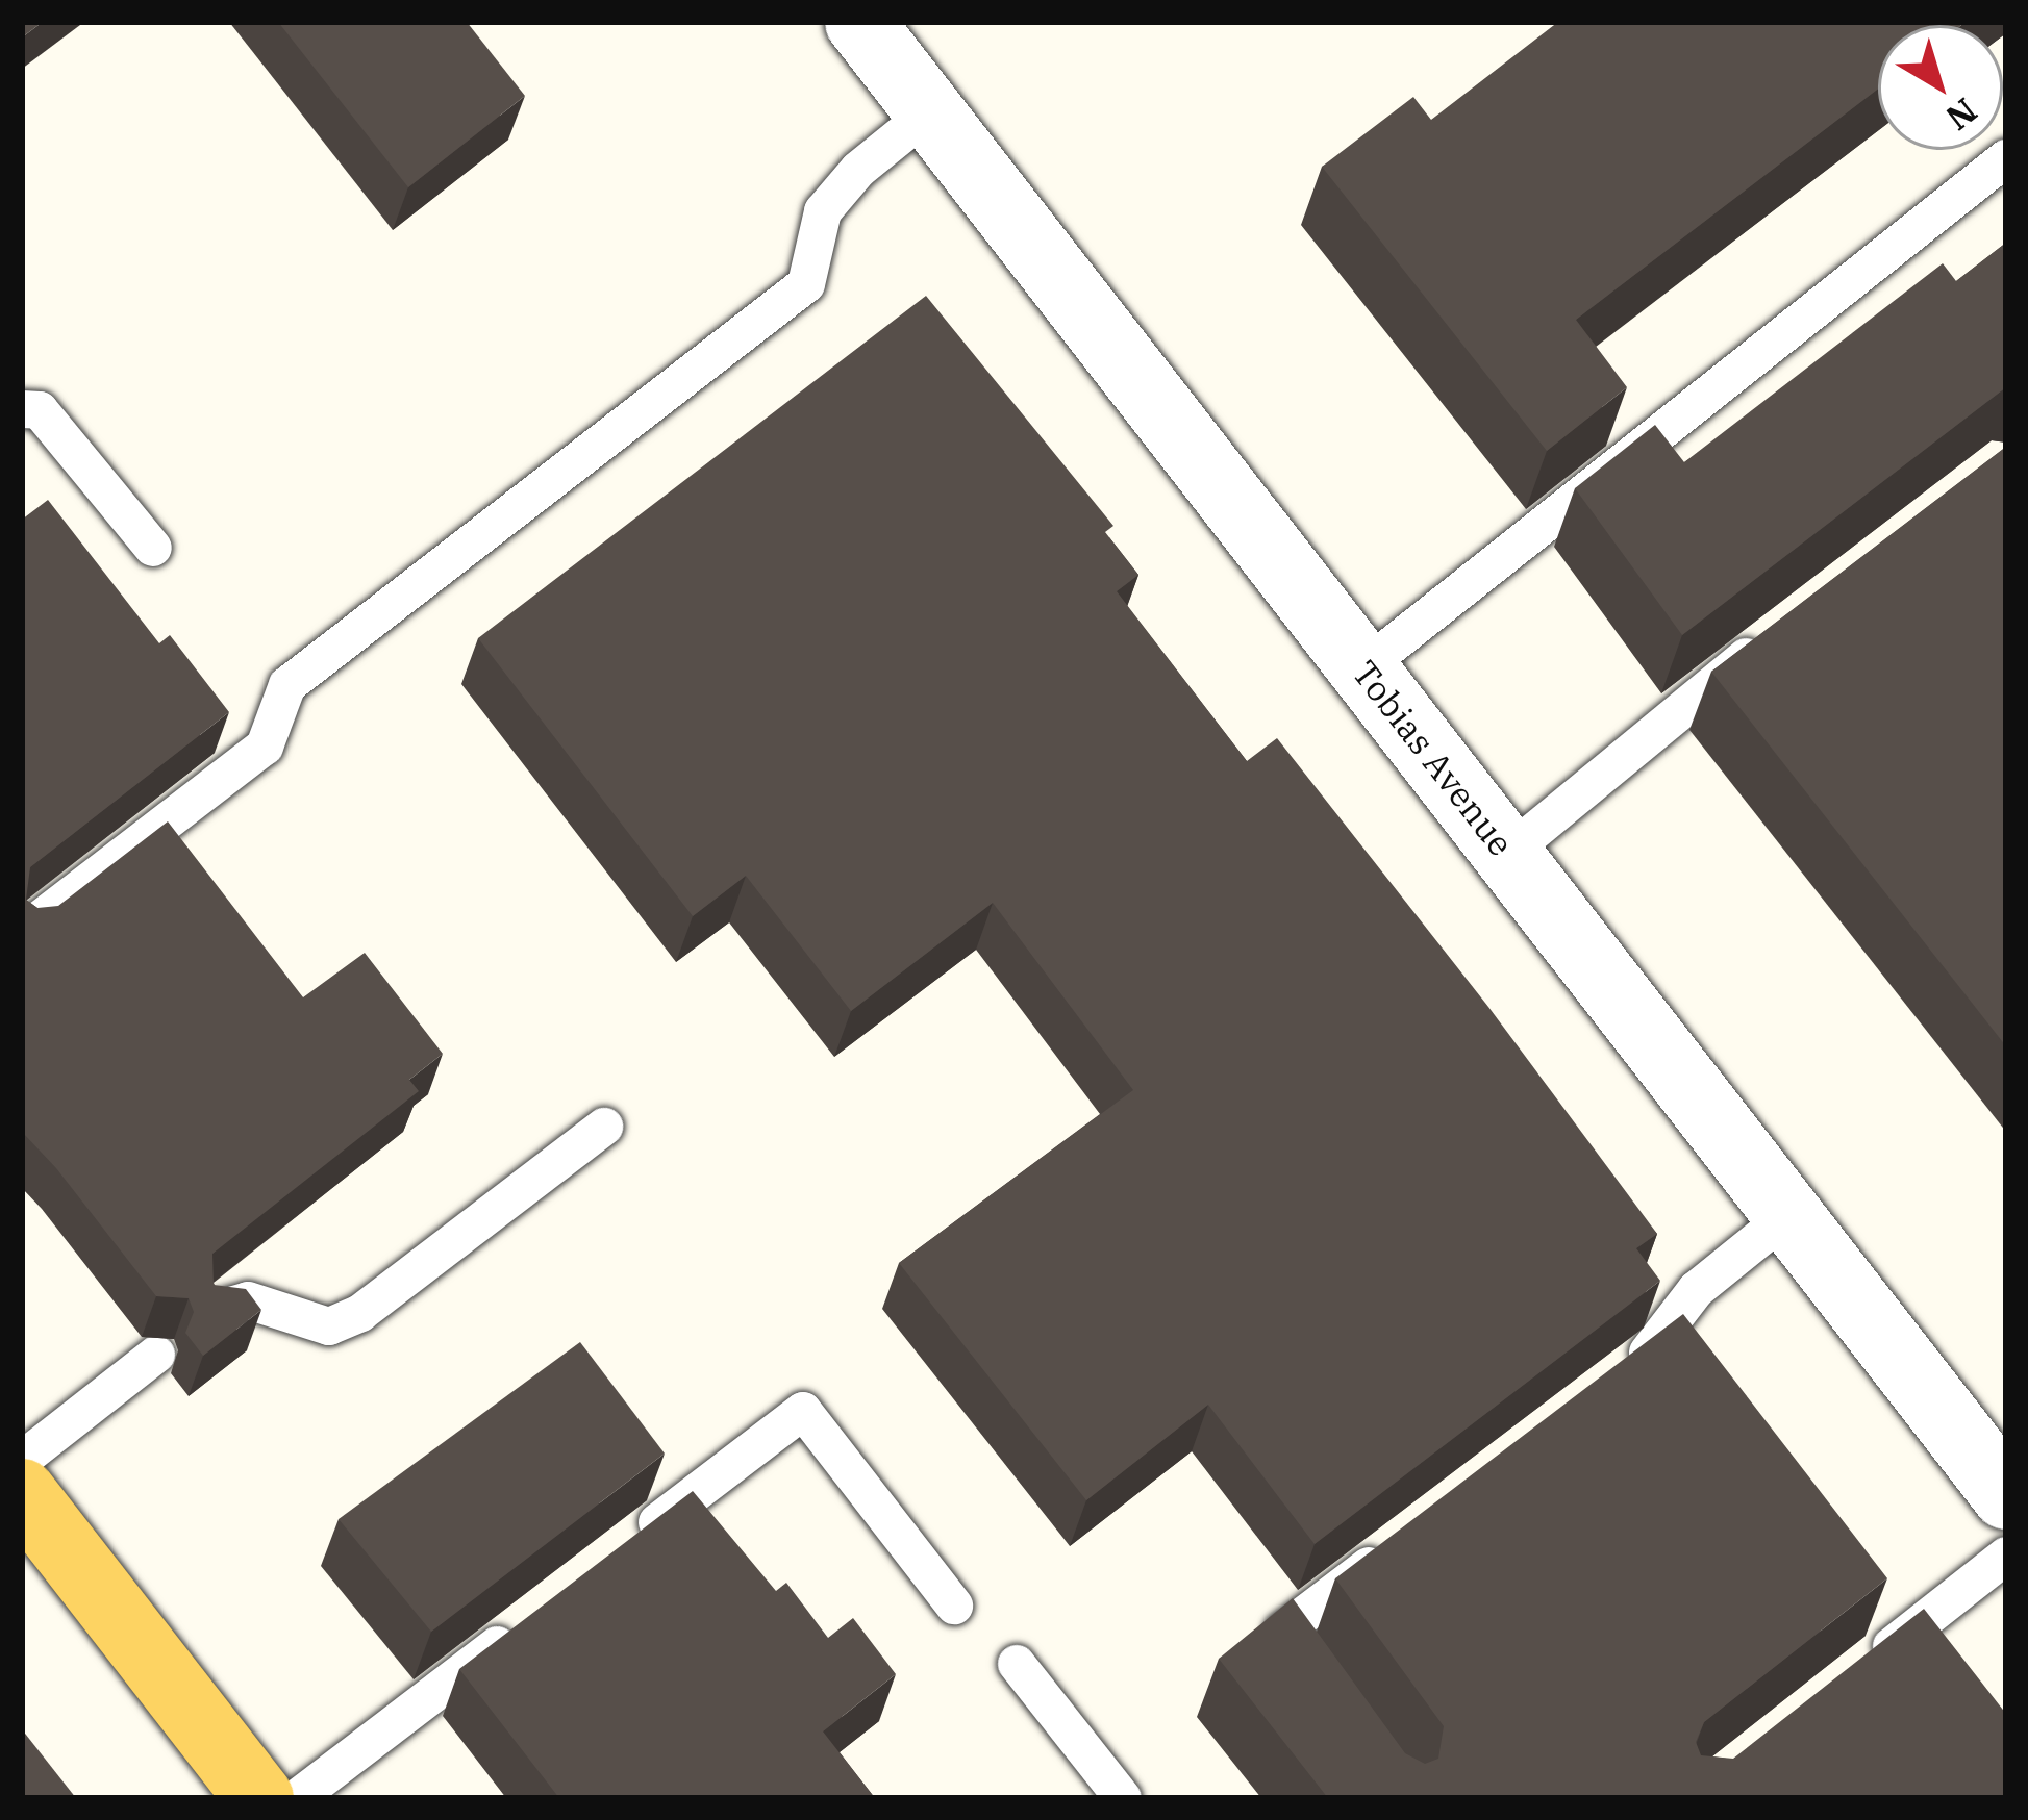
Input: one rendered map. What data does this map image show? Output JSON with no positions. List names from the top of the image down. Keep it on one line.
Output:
{"streets":{"street":["Tobias Avenue"]},"north":"bottom right"}
